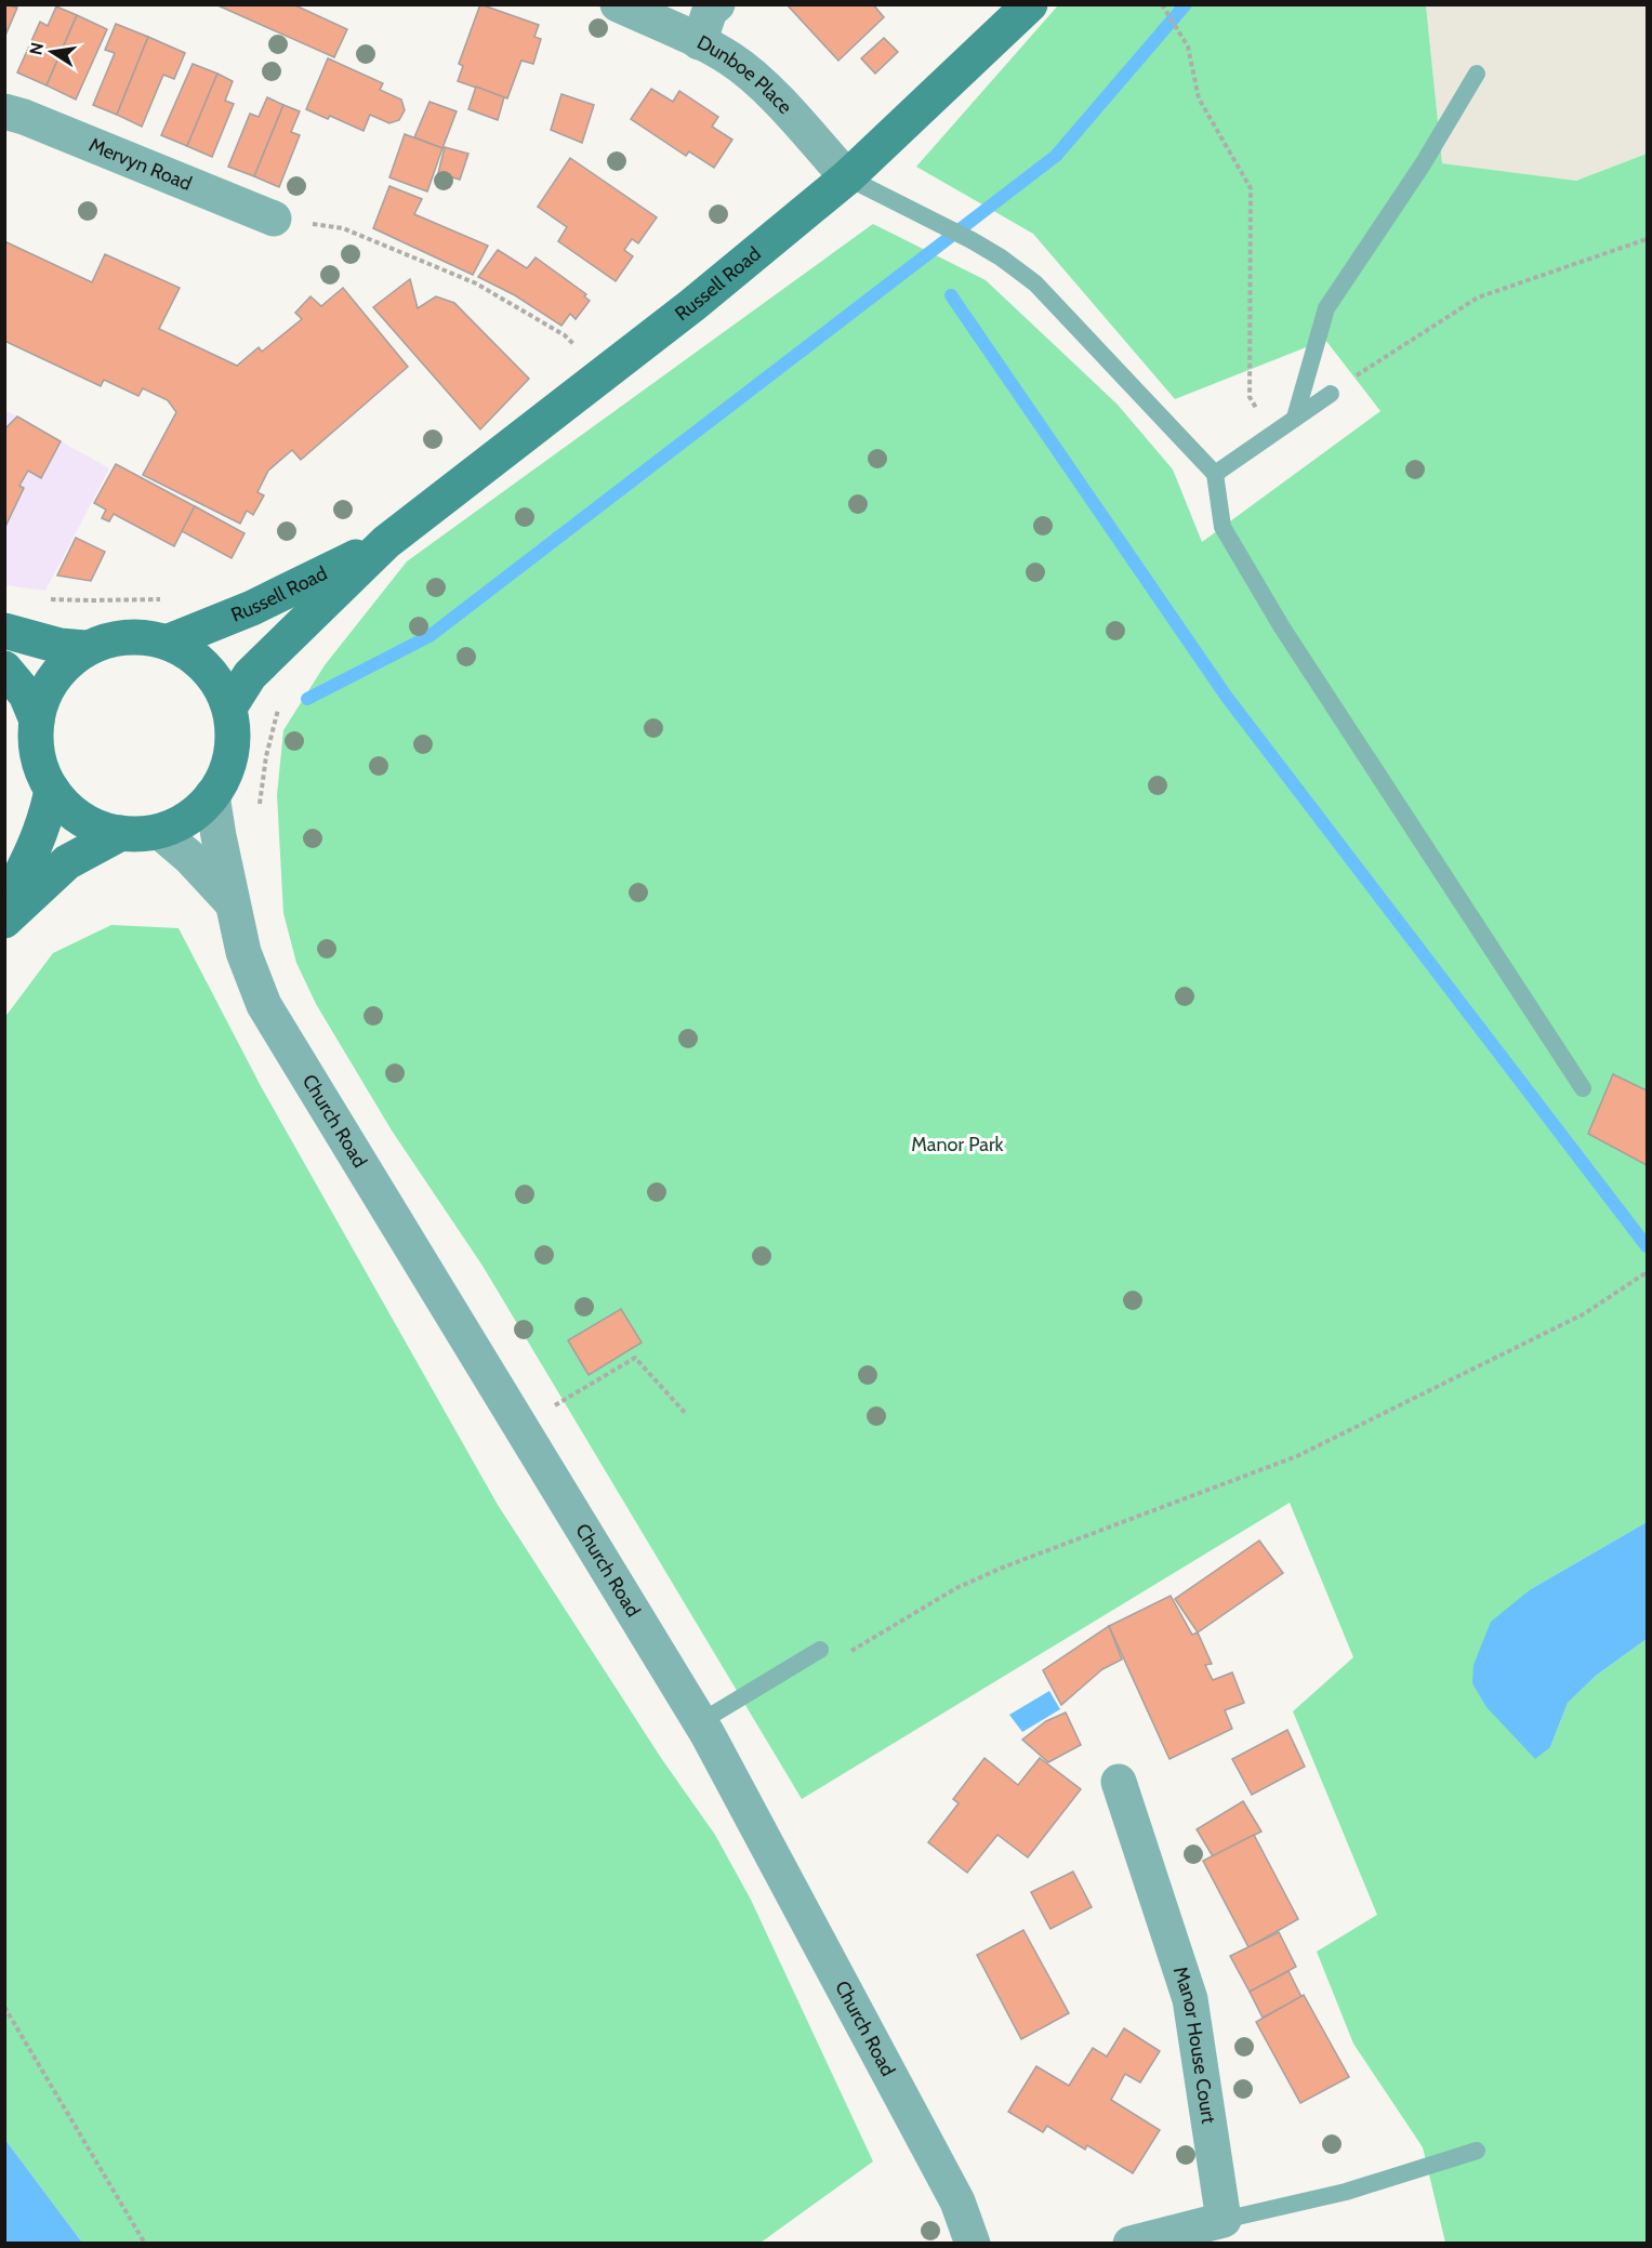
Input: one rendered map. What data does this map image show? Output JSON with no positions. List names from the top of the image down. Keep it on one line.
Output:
{"streets":{"main road":["Russell Road"],"street":["Dunboe Place","Mervyn Road","Church Road","Manor House Court"]},"crossings":[["Dunboe Place","Russell Road"],["Russell Road","Church Road"]],"parks":["Manor Park"],"north":"left"}
